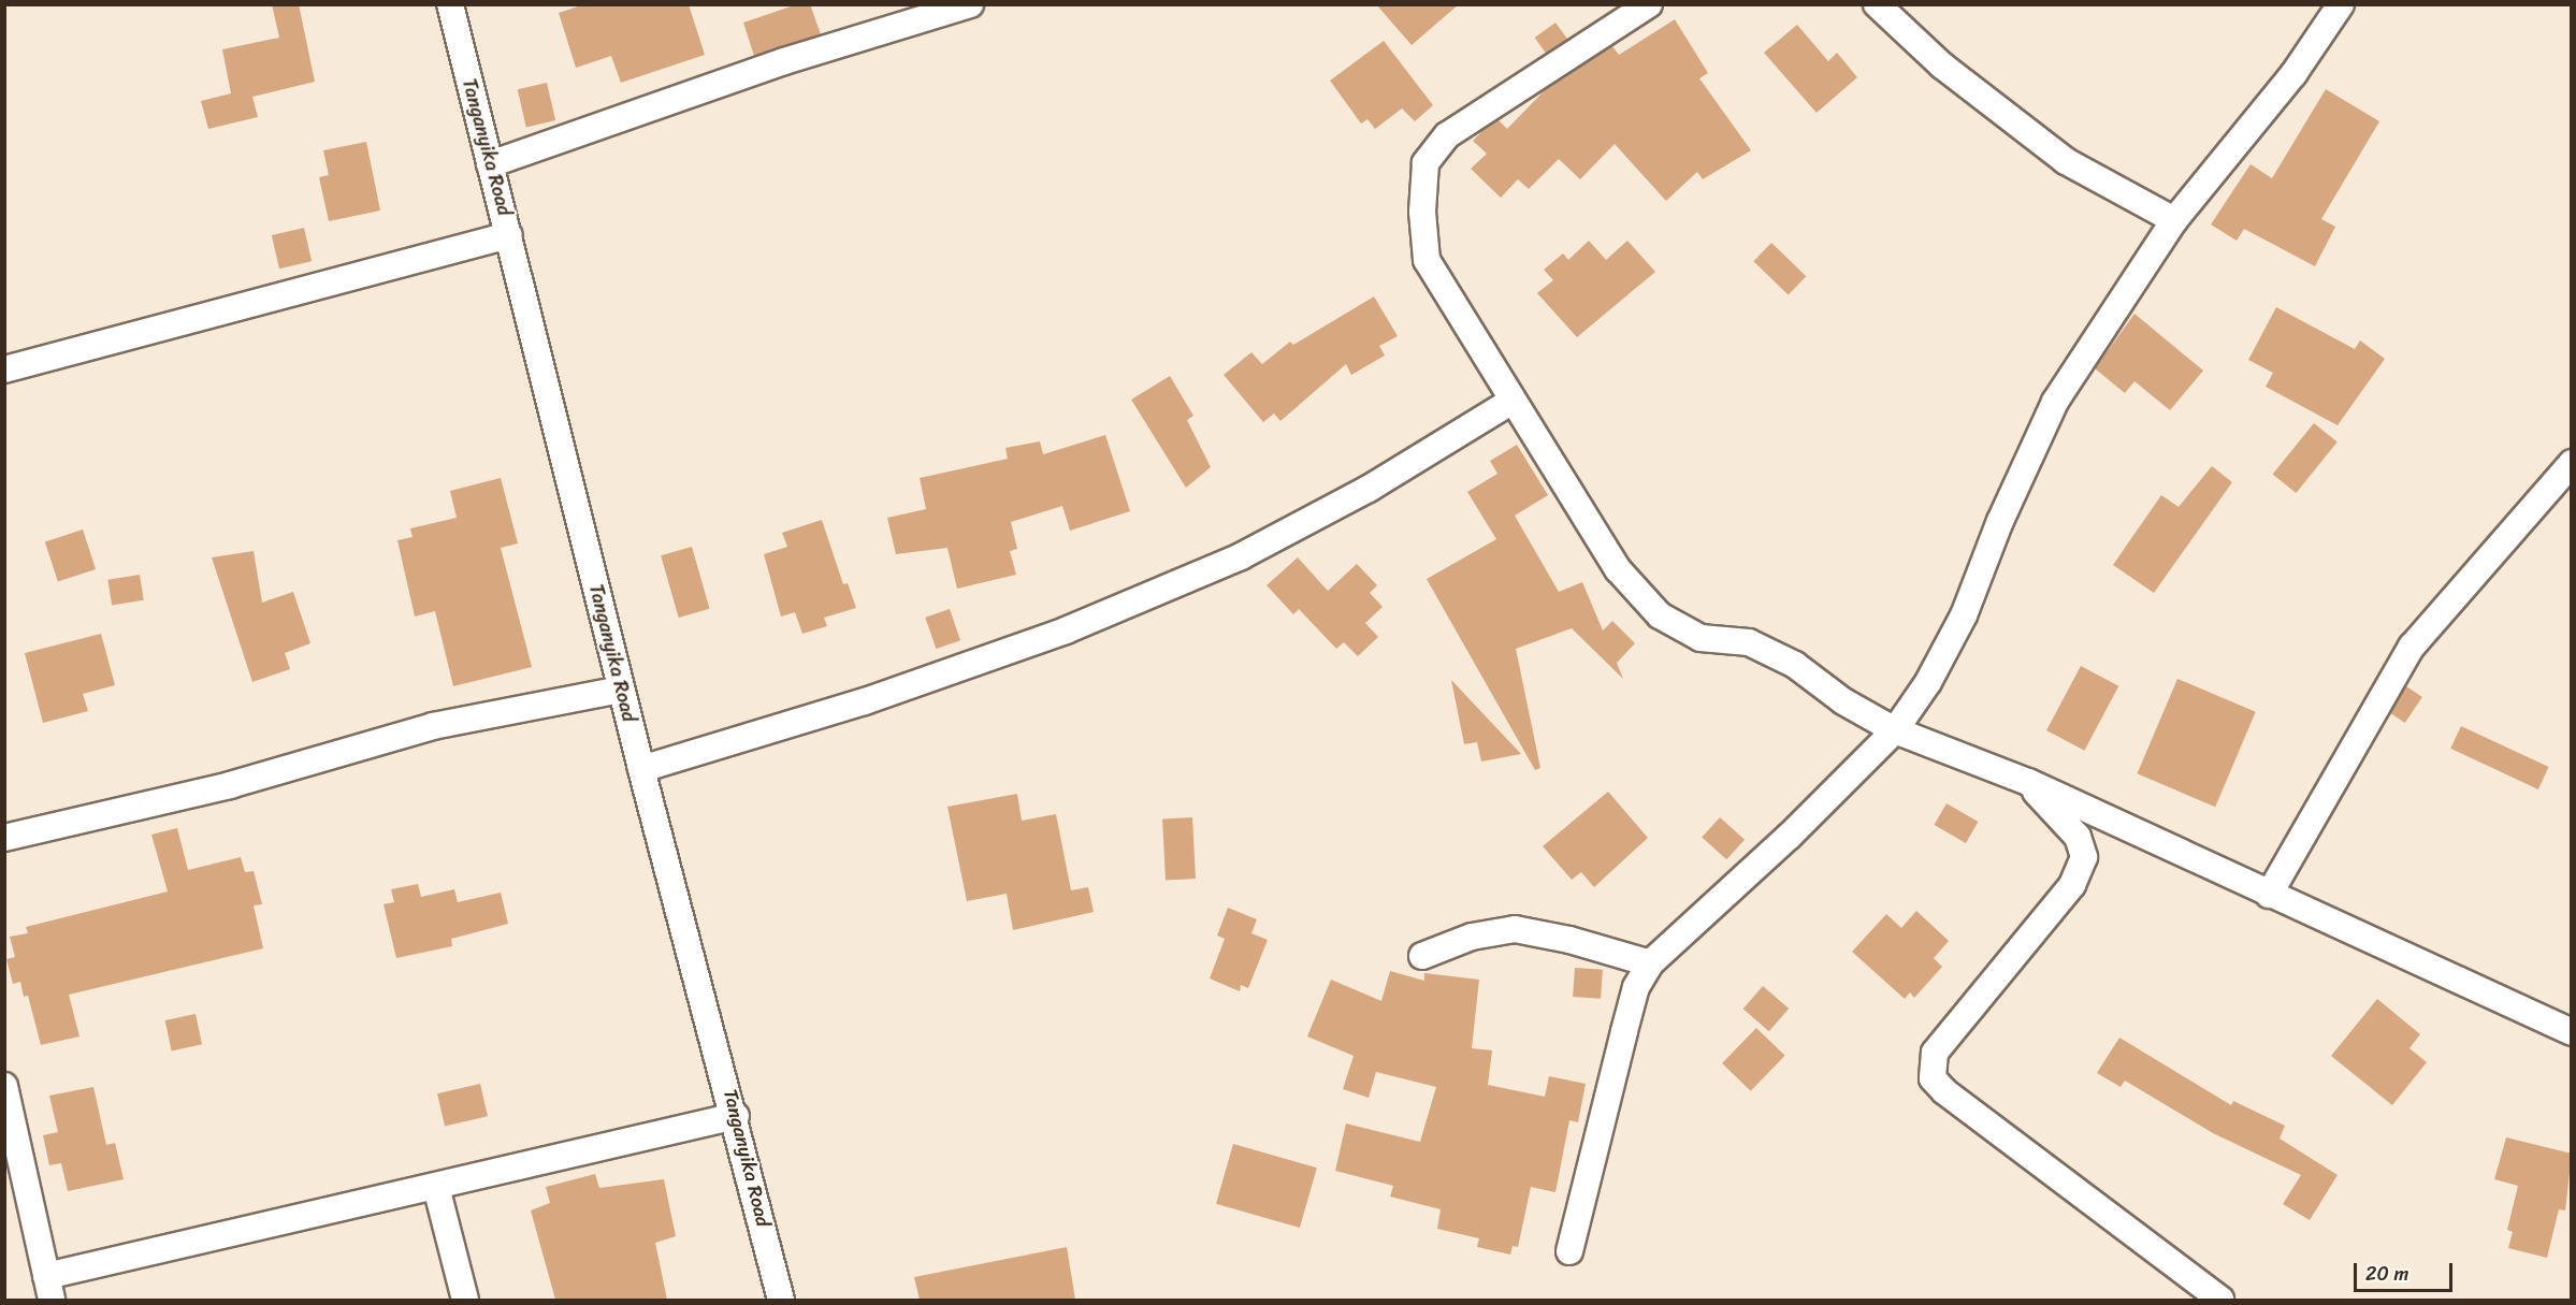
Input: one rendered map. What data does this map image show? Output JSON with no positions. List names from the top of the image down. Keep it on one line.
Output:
{"streets":{"street":["Tanganyika Road"]},"scale_bar":"20 m"}
